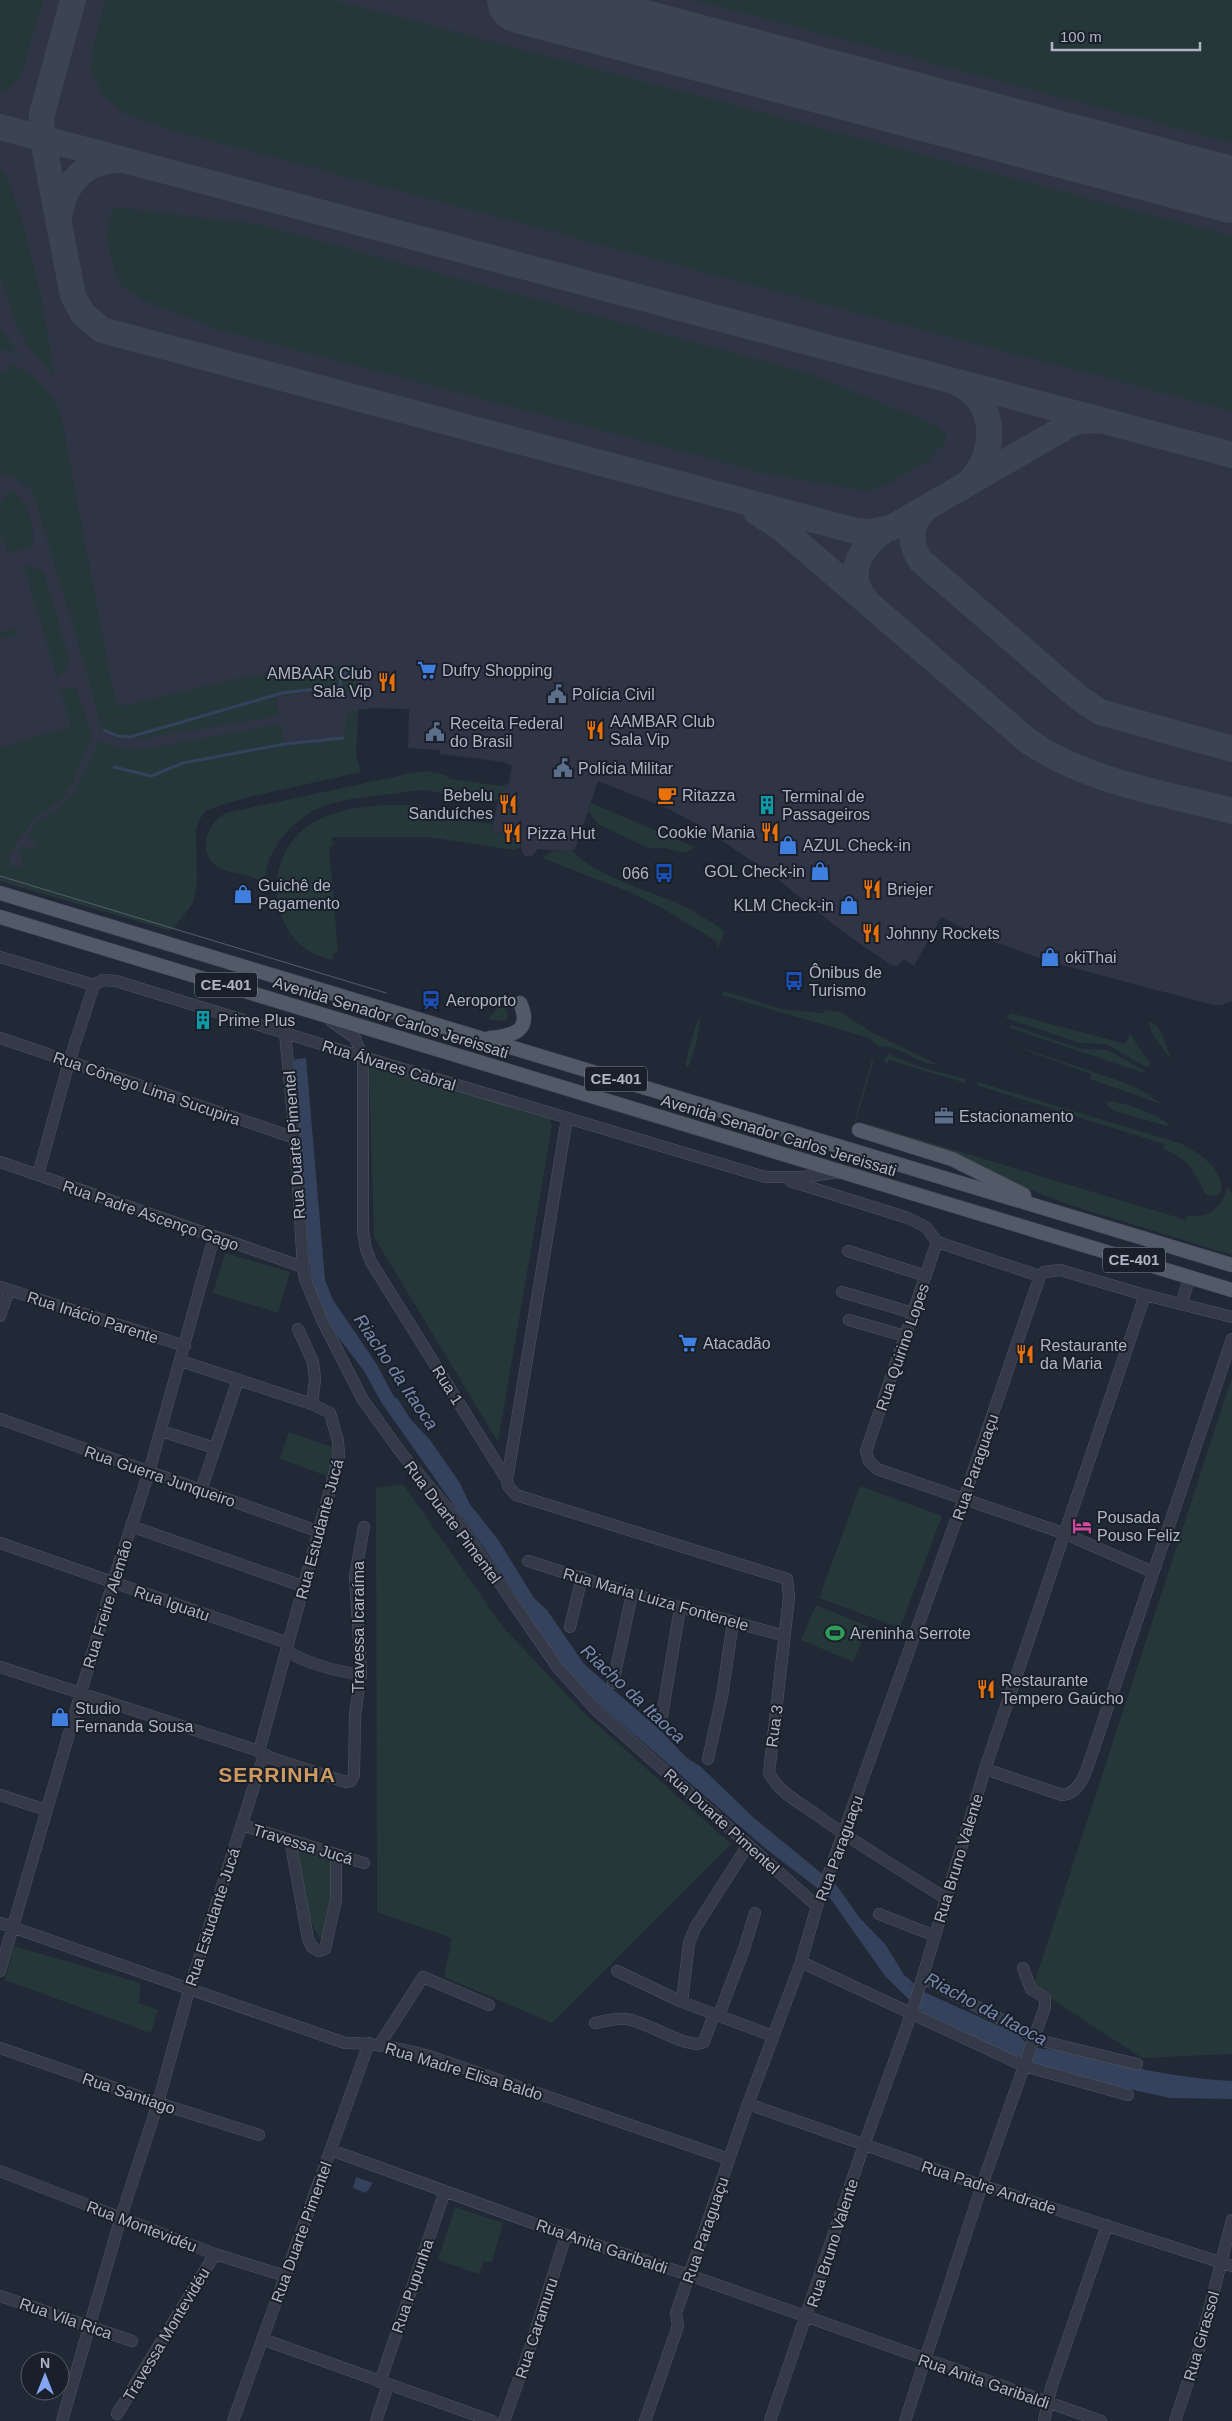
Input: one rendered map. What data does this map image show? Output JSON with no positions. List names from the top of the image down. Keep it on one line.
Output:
{"streets":{"main road":["CE-401","Avenida Senador Carlos Jereissati"],"street":["Rua Álvares Cabral","Rua Cônego Lima Sucupira","Rua Duarte Pimentel","Rua Padre Ascenço Gago","Rua Inácio Parente","Rua Quirino Lopes","Rua 1","Rua Paraguaçu","Rua Guerra Junqueiro","Rua Estudante Jucá","Rua Maria Luiza Fontenele","Rua Iguatu","Rua Freire Alemão","Travessa Icaraíma","Rua 3","Travessa Jucá","Rua Bruno Valente","Rua Madre Elisa Baldo","Rua Santiago","Rua Padre Andrade","Rua Montevidéu","Rua Anita Garibaldi","Rua Pupunha","Rua Vila Rica","Rua Caramuru","Travessa Montevidéu","Rua Girassol"]},"crossings":[["Avenida Senador Carlos Jereissati","Rua Álvares Cabral"],["Avenida Senador Carlos Jereissati","Rua 1"],["Rua Álvares Cabral","Rua Duarte Pimentel"],["Rua Álvares Cabral","Rua Quirino Lopes"],["Rua Álvares Cabral","Rua 1"],["Rua Álvares Cabral","Rua Paraguaçu"],["Rua Cônego Lima Sucupira","Rua Duarte Pimentel"],["Rua Duarte Pimentel","Rua Padre Ascenço Gago"],["Rua Duarte Pimentel","Rua Paraguaçu"],["Rua Duarte Pimentel","Rua Madre Elisa Baldo"],["Rua Duarte Pimentel","Rua Montevidéu"],["Rua Duarte Pimentel","Rua Anita Garibaldi"],["Rua Padre Ascenço Gago","Rua Freire Alemão"],["Rua Inácio Parente","Rua Freire Alemão"],["Rua Quirino Lopes","Rua Paraguaçu"],["Rua 1","Rua 3"],["Rua Paraguaçu","Rua 3"],["Rua Paraguaçu","Rua Madre Elisa Baldo"],["Rua Paraguaçu","Rua Padre Andrade"],["Rua Paraguaçu","Rua Anita Garibaldi"],["Rua Guerra Junqueiro","Rua Estudante Jucá"],["Rua Guerra Junqueiro","Rua Freire Alemão"],["Rua Estudante Jucá","Rua Iguatu"],["Rua Estudante Jucá","Travessa Icaraíma"],["Rua Estudante Jucá","Travessa Jucá"],["Rua Estudante Jucá","Rua Madre Elisa Baldo"],["Rua Estudante Jucá","Rua Santiago"],["Rua Estudante Jucá","Rua Montevidéu"],["Rua Estudante Jucá","Rua Vila Rica"],["Rua Maria Luiza Fontenele","Rua 3"],["Rua Iguatu","Rua Freire Alemão"],["Rua Iguatu","Travessa Icaraíma"],["Rua Freire Alemão","Rua Madre Elisa Baldo"],["Rua 3","Rua Bruno Valente"],["Rua Bruno Valente","Rua Padre Andrade"],["Rua Bruno Valente","Rua Anita Garibaldi"],["Rua Padre Andrade","Rua Girassol"],["Rua Montevidéu","Travessa Montevidéu"],["Rua Anita Garibaldi","Rua Pupunha"],["Rua Anita Garibaldi","Rua Caramuru"]],"districts":["SERRINHA"],"water":["Riacho da Itaoca"],"places":{"supermarket":["Dufry Shopping","Atacadão"],"restaurant":["AMBAAR Club Sala Vip","AAMBAR Club Sala Vip","Bebelu Sanduíches","Cookie Mania","Pizza Hut","Briejer","Johnny Rockets","Restaurante da Maria","Restaurante Tempero Gaúcho"],"public building":["Polícia Civil","Receita Federal do Brasil","Polícia Militar"],"cafe":["Ritazza"],"building":["Terminal de Passageiros","Prime Plus"],"shop":["AZUL Check-in","GOL Check-in","Guichê de Pagamento","KLM Check-in","okiThai","Studio Fernanda Sousa"],"bus stop":["066","Ônibus de Turismo"],"station":["Aeroporto"],"office":["Estacionamento"],"hotel":["Pousada Pouso Feliz"],"sports":["Areninha Serrote"]},"scale_bar":"100 m","north":"top"}
